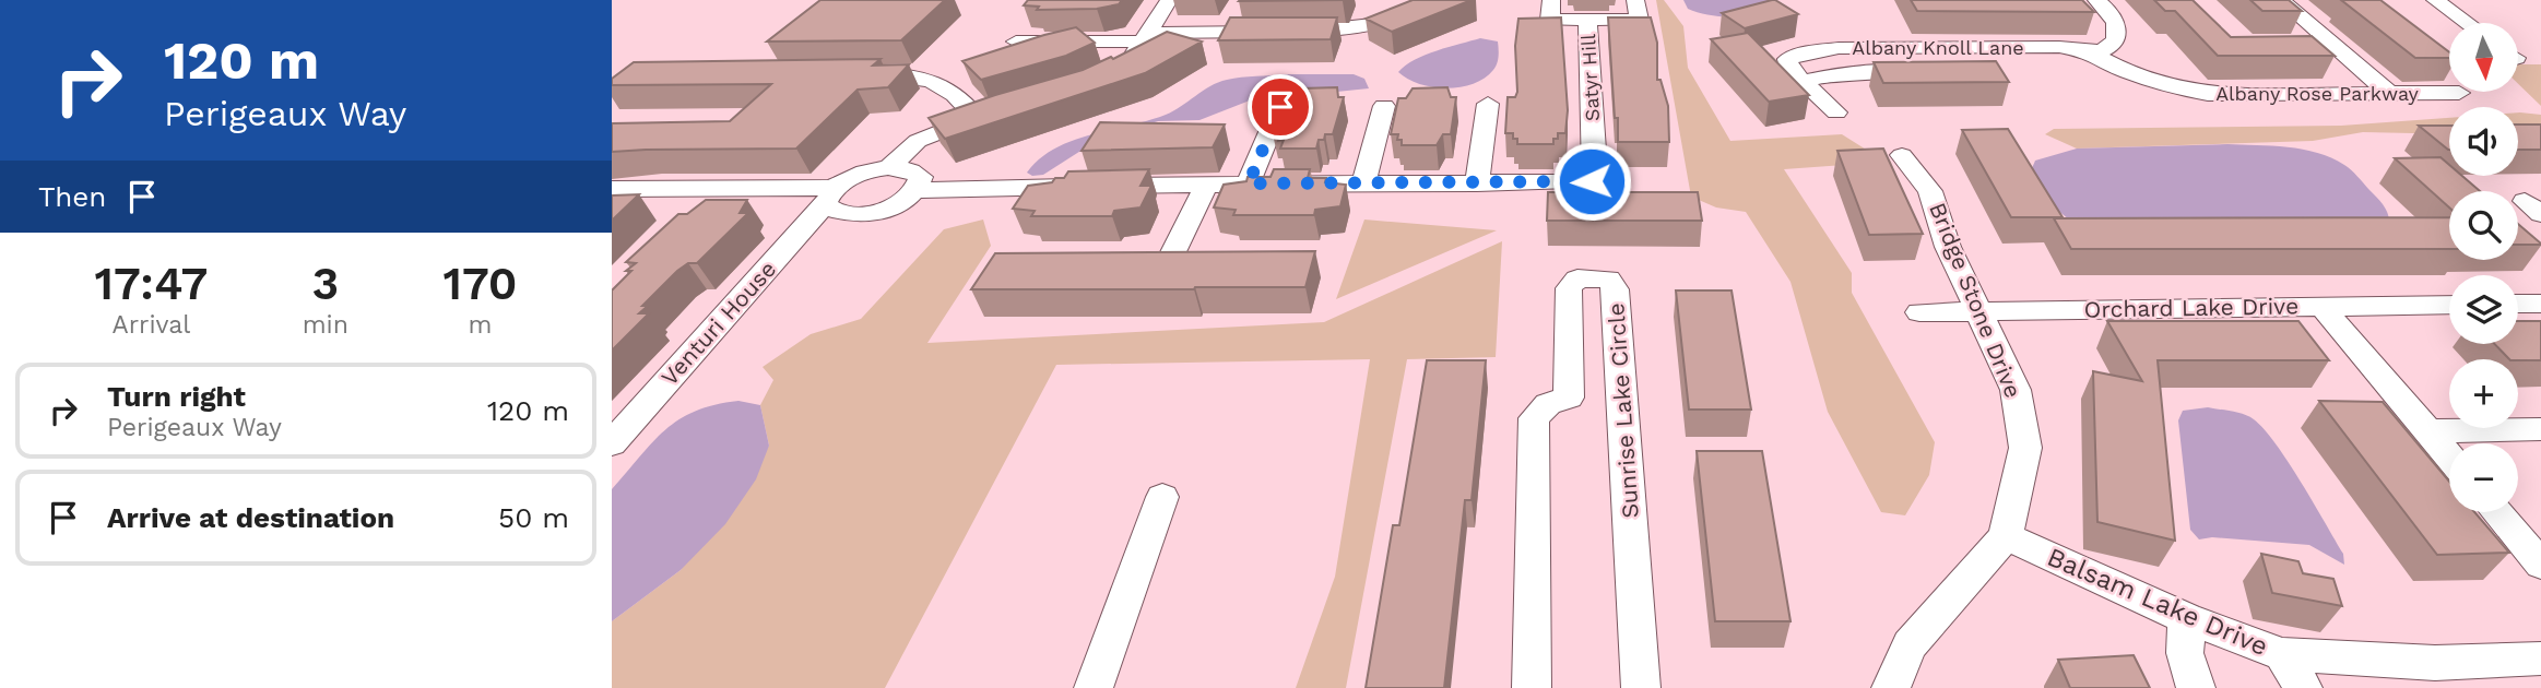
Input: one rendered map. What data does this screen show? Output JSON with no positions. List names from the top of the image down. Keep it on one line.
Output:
{"streets":{"street":["Albany Knoll Lane","Satyr Hill","Albany Rose Parkway","Bridge Stone Drive","Orchard Lake Drive","Venturi House","Sunrise Lake Circle","Balsam Lake Drive"]},"crossings":[["Albany Knoll Lane","Albany Rose Parkway"],["Bridge Stone Drive","Orchard Lake Drive"],["Bridge Stone Drive","Balsam Lake Drive"]],"north":"bottom","page":{"turn":["120 m","Perigeaux Way"],"map_buttons":["+","−"],"then":"Then","eta":["17:47","Arrival","3","min","170","m"],"list":[{"name":"Turn right","note":"Perigeaux Way","value":"120 m"},{"name":"Arrive at destination","value":"50 m"}]}}
